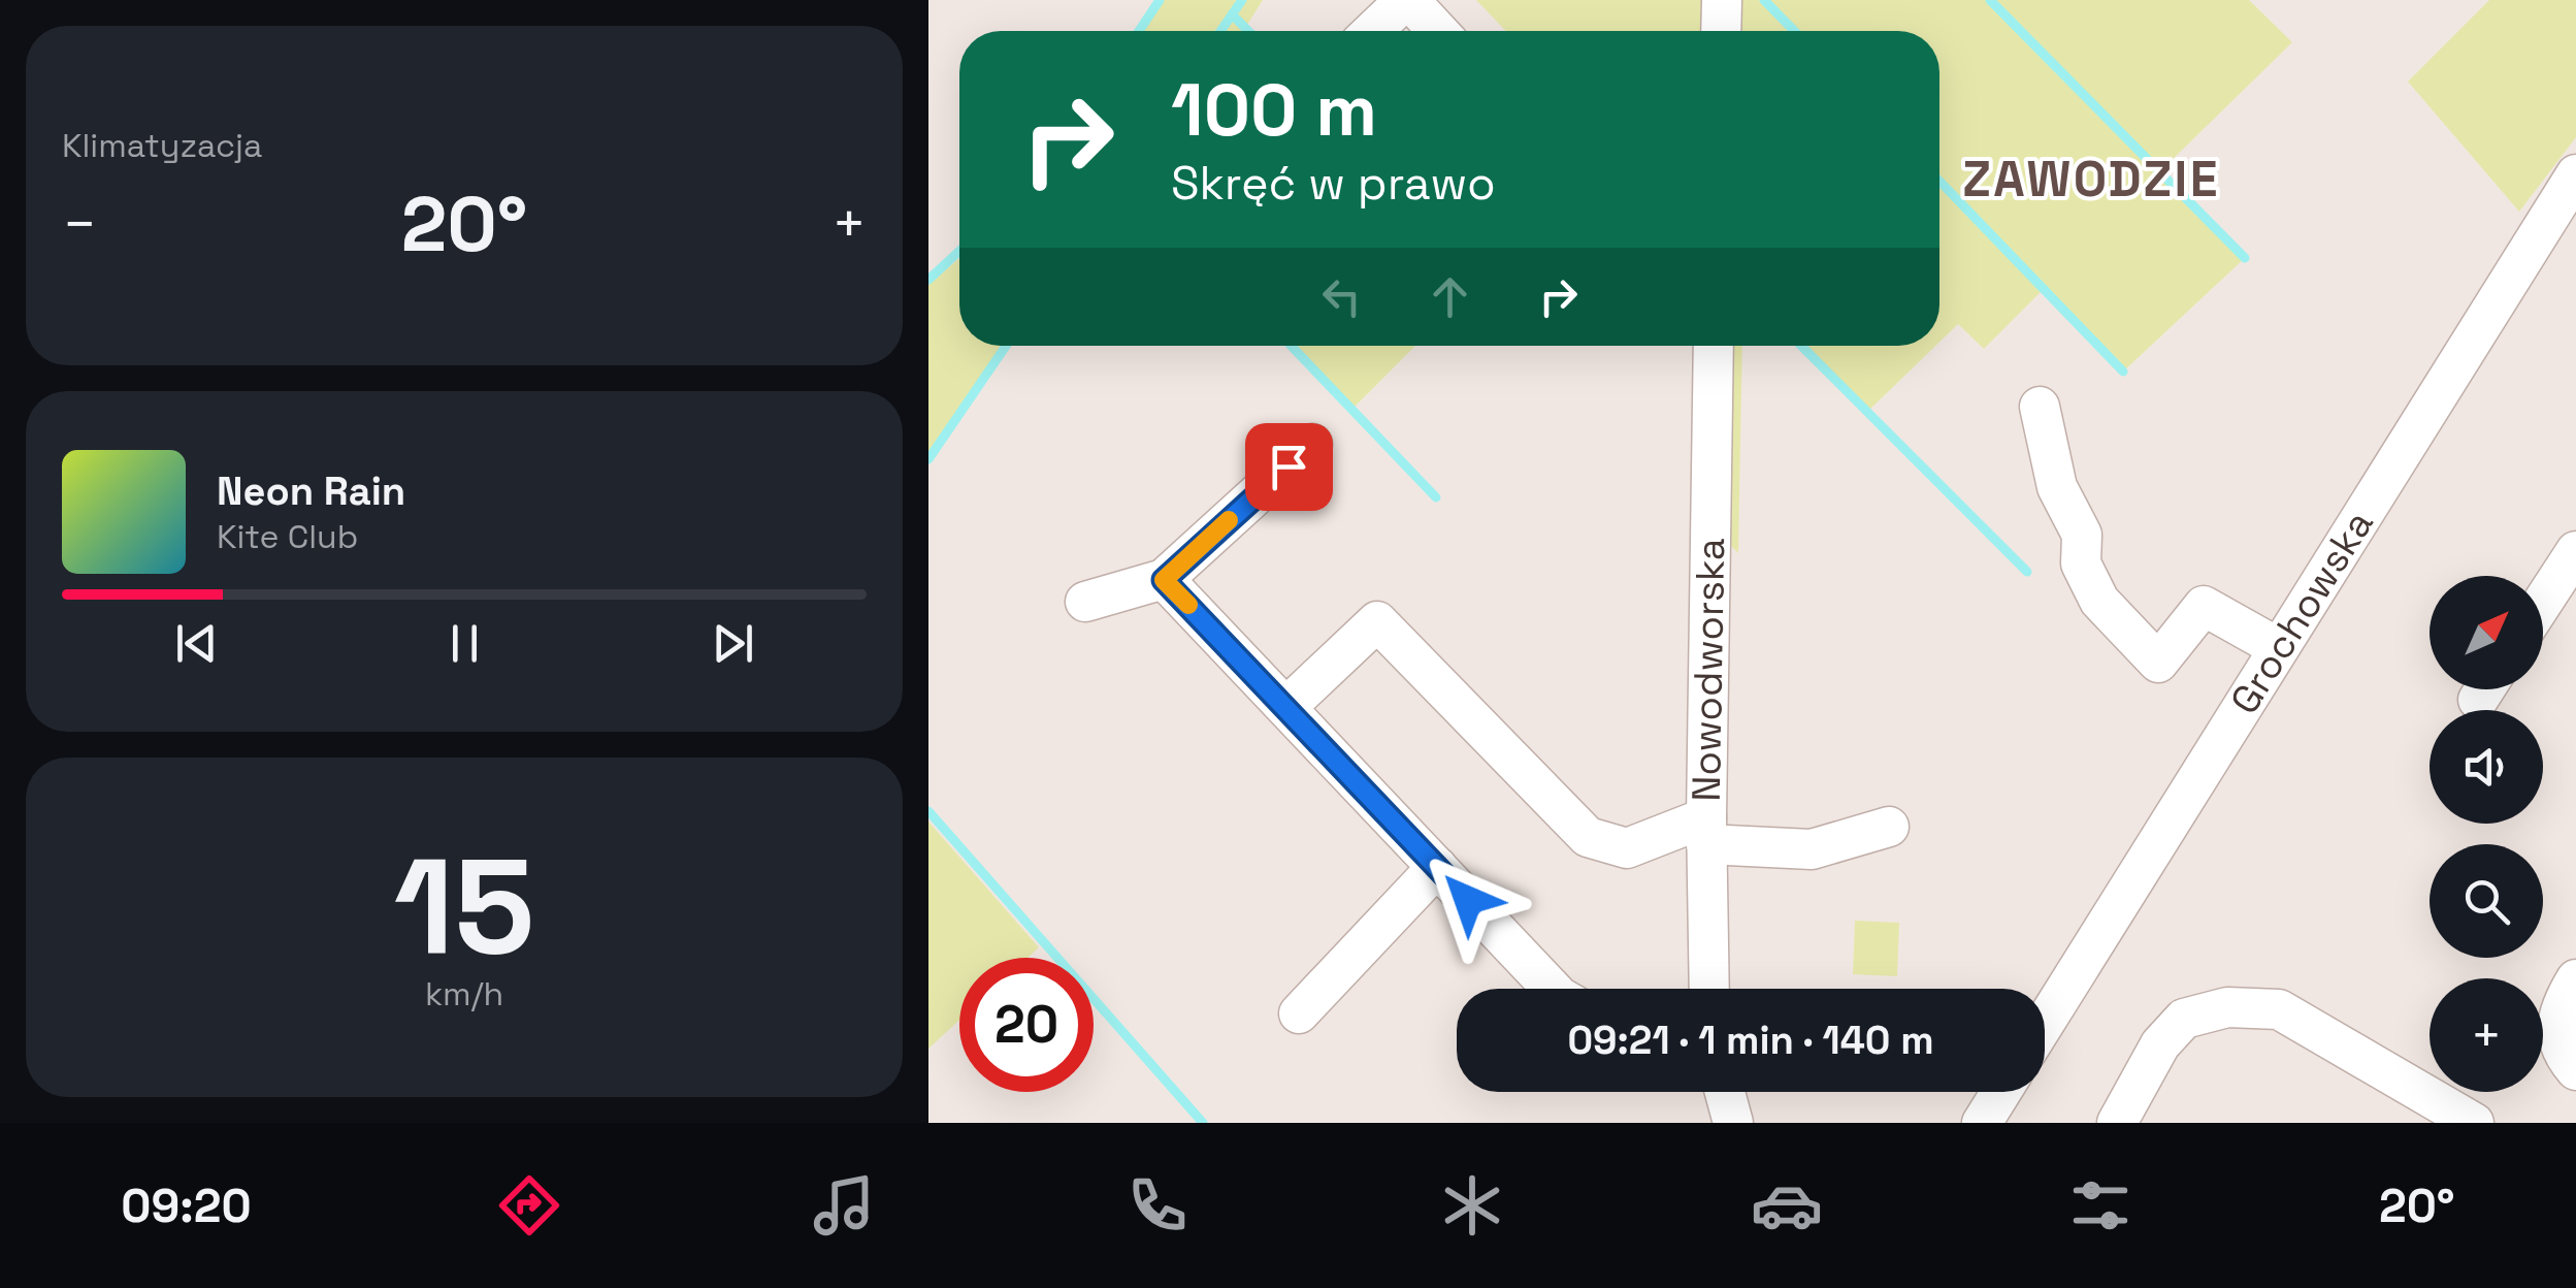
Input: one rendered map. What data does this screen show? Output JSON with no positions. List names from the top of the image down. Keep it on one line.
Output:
{"streets":{"street":["Grochowska","Nowodworska"]},"districts":["ZAWODZIE"],"north":"top right","page":{"tile":["Klimatyzacja",["15","km/h"]],"turn":["100 m","Skręć w prawo"],"heat":["−","20°","+"],"song":["Neon Rain","Kite Club"],"map_buttons":"+","limit":"20","trip":"09:21 · 1 min · 140 m","tabs":["09:20","20°"]}}
